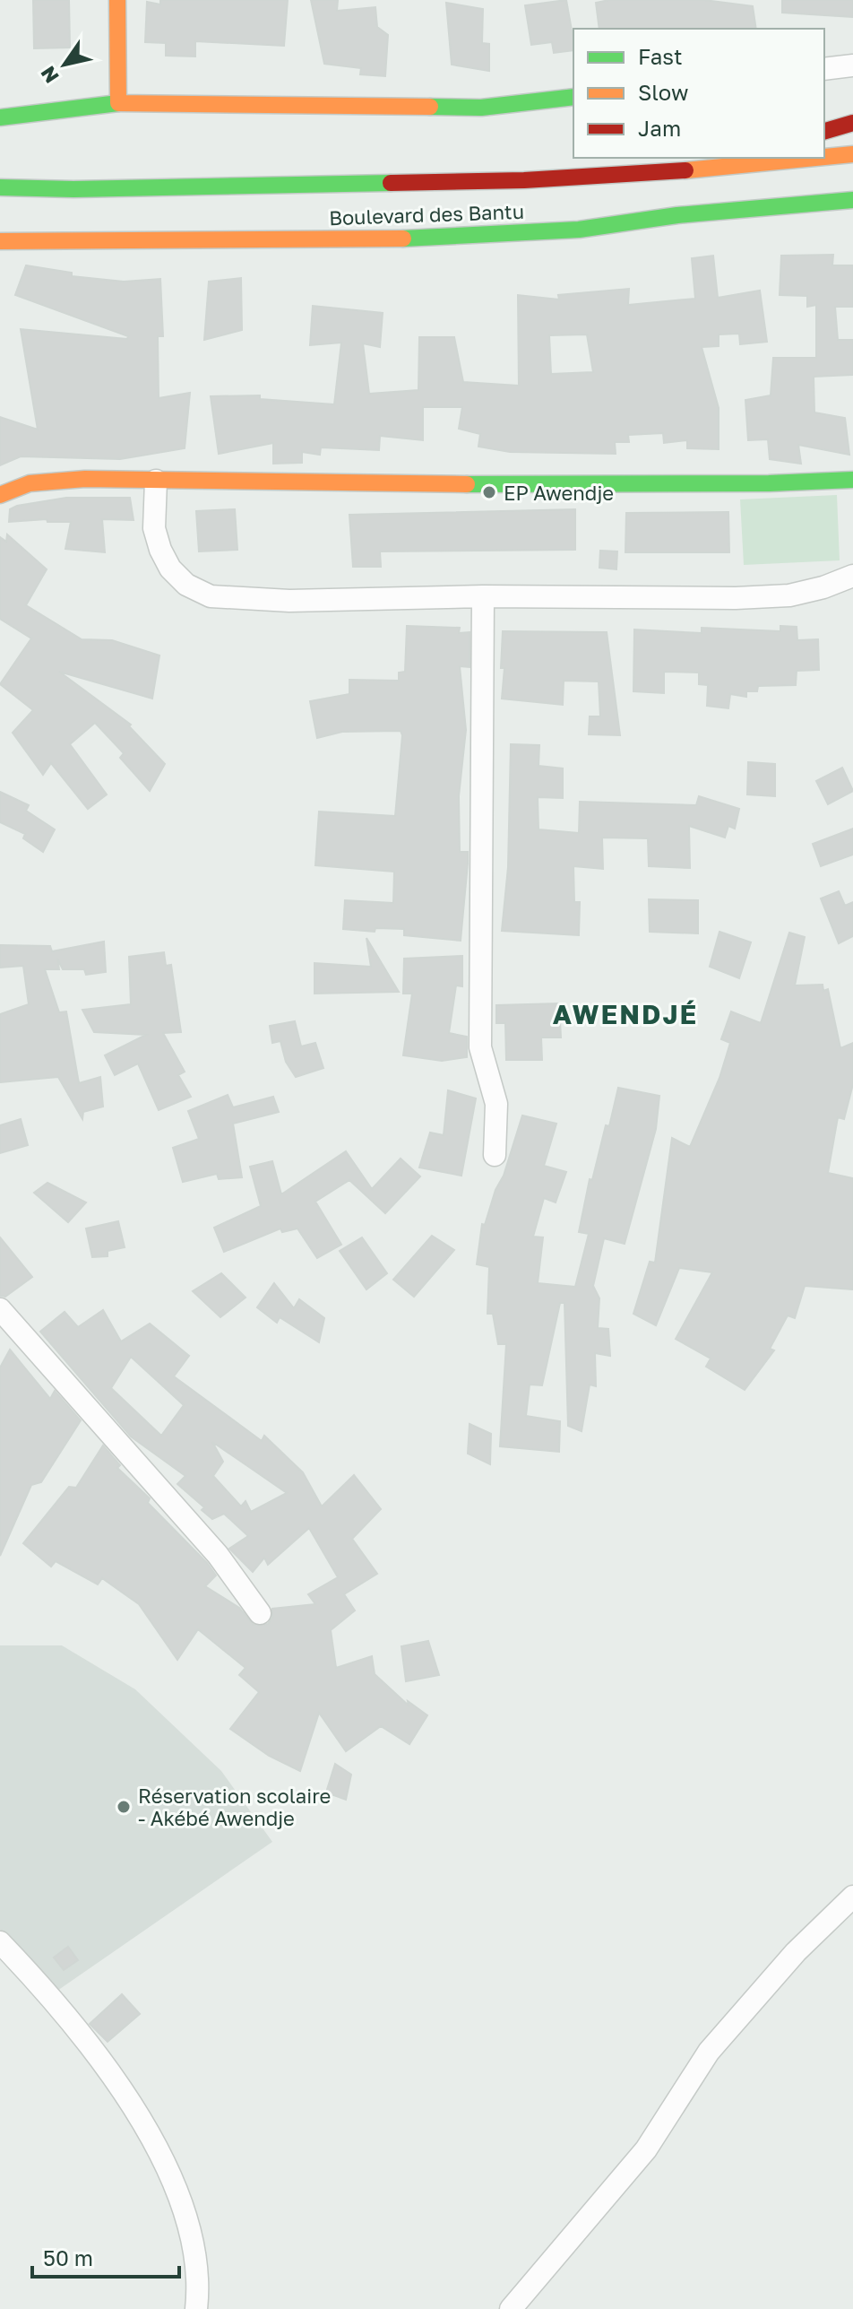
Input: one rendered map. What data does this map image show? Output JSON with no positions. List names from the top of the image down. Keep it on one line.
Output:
{"streets":{"main road":["Boulevard des Bantu"]},"districts":["AWENDJÉ"],"places":["EP Awendje","Réservation scolaire - Akébé Awendje"],"legend":["Fast","Slow","Jam"],"scale_bar":"50 m","north":"bottom left"}
